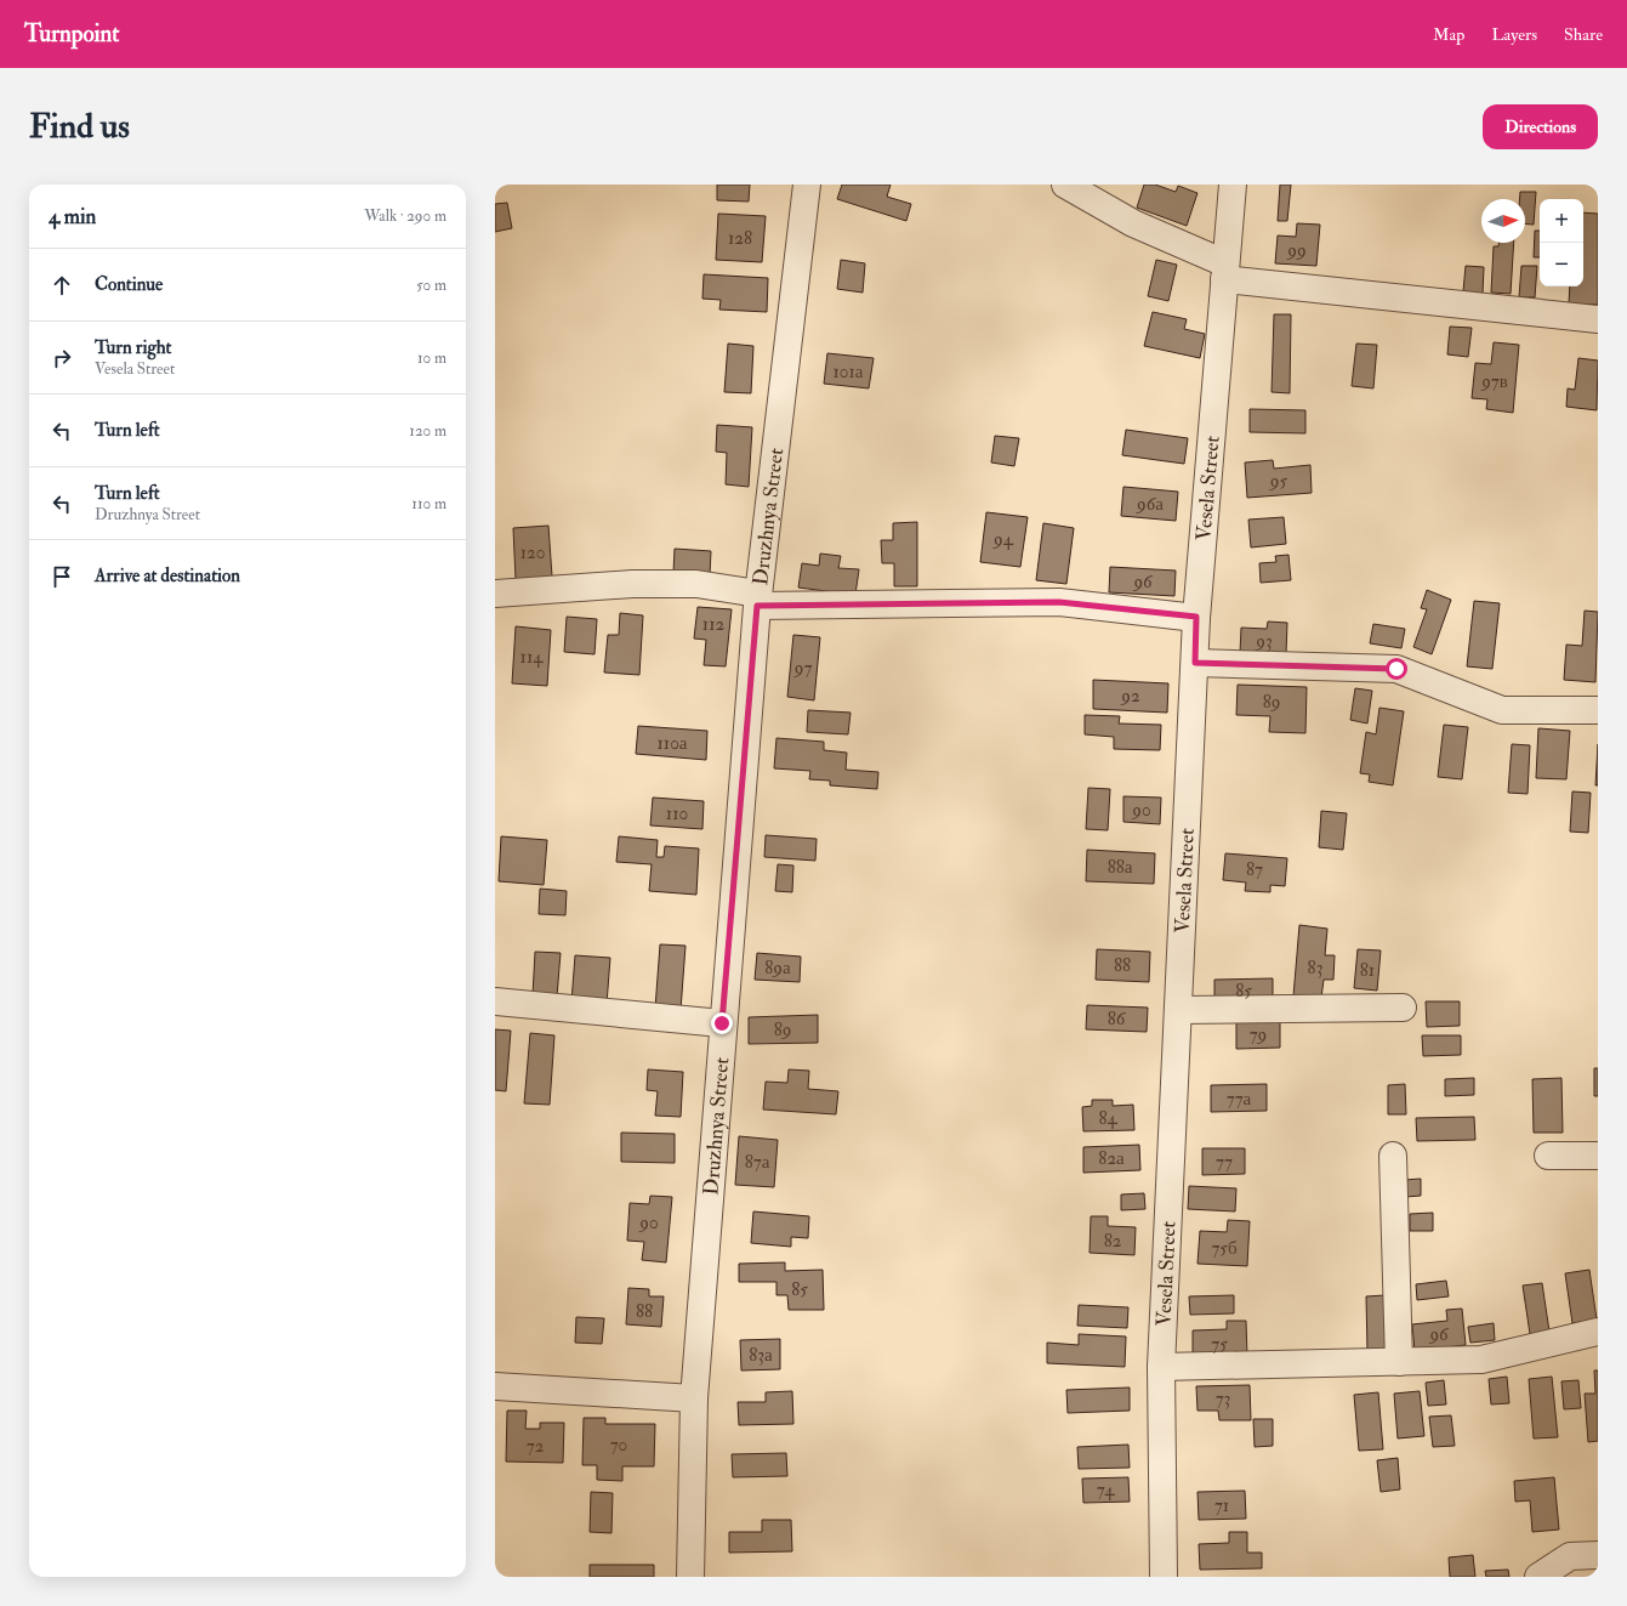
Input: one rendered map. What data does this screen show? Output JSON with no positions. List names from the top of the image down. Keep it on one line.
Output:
{"streets":{"street":["Vesela Street","Druzhnya Street"]},"house_numbers":["128","99","101а","97в","95","96а","94","120","96","112","93","114","97","92","89","110а","90","110","88а","87","88","89а","83","81","85","86","89","79","77а","84","82а","87а","77","90","82","75б","85","88","96","75","83а","73","70","72","74","71"],"north":"right","page":{"header":"Turnpoint","nav":["Map","Layers","Share"],"buttons":"Directions","title":"Find us","heading":["4 min","Walk · 290 m"],"map_buttons":["+","−"],"list":[["Continue","50 m"],["Turn right","Vesela Street","10 m"],["Turn left","120 m"],["Turn left","Druzhnya Street","110 m"],"Arrive at destination"]}}
